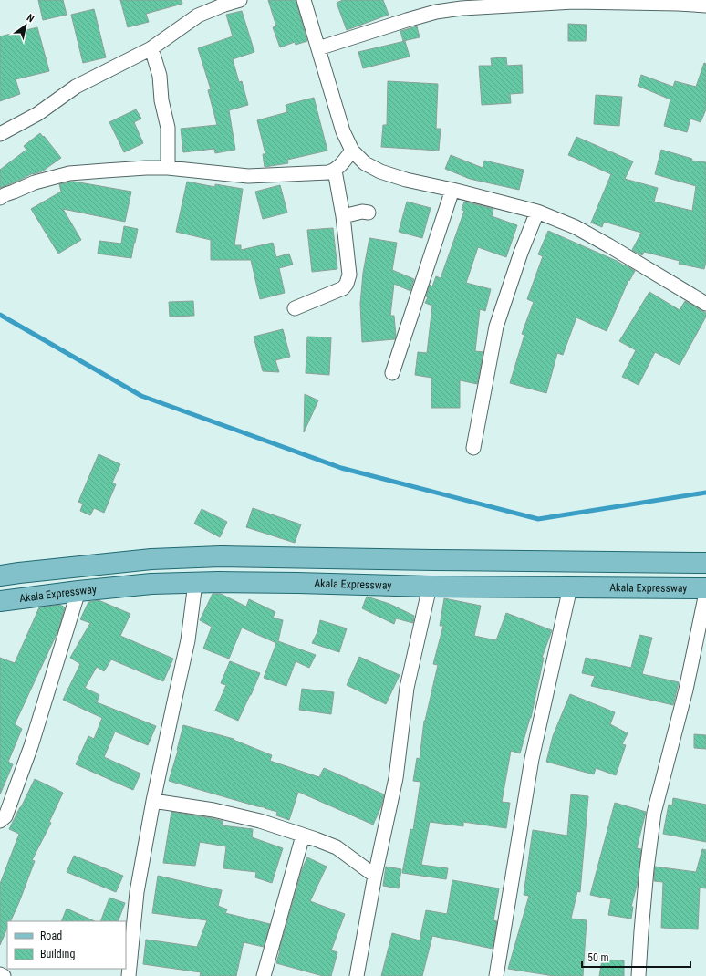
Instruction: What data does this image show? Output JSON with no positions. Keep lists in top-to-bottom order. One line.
{"streets":{"main road":["Akala Expressway"]},"legend":["Road","Building"],"scale_bar":"50 m","north":"top right"}
